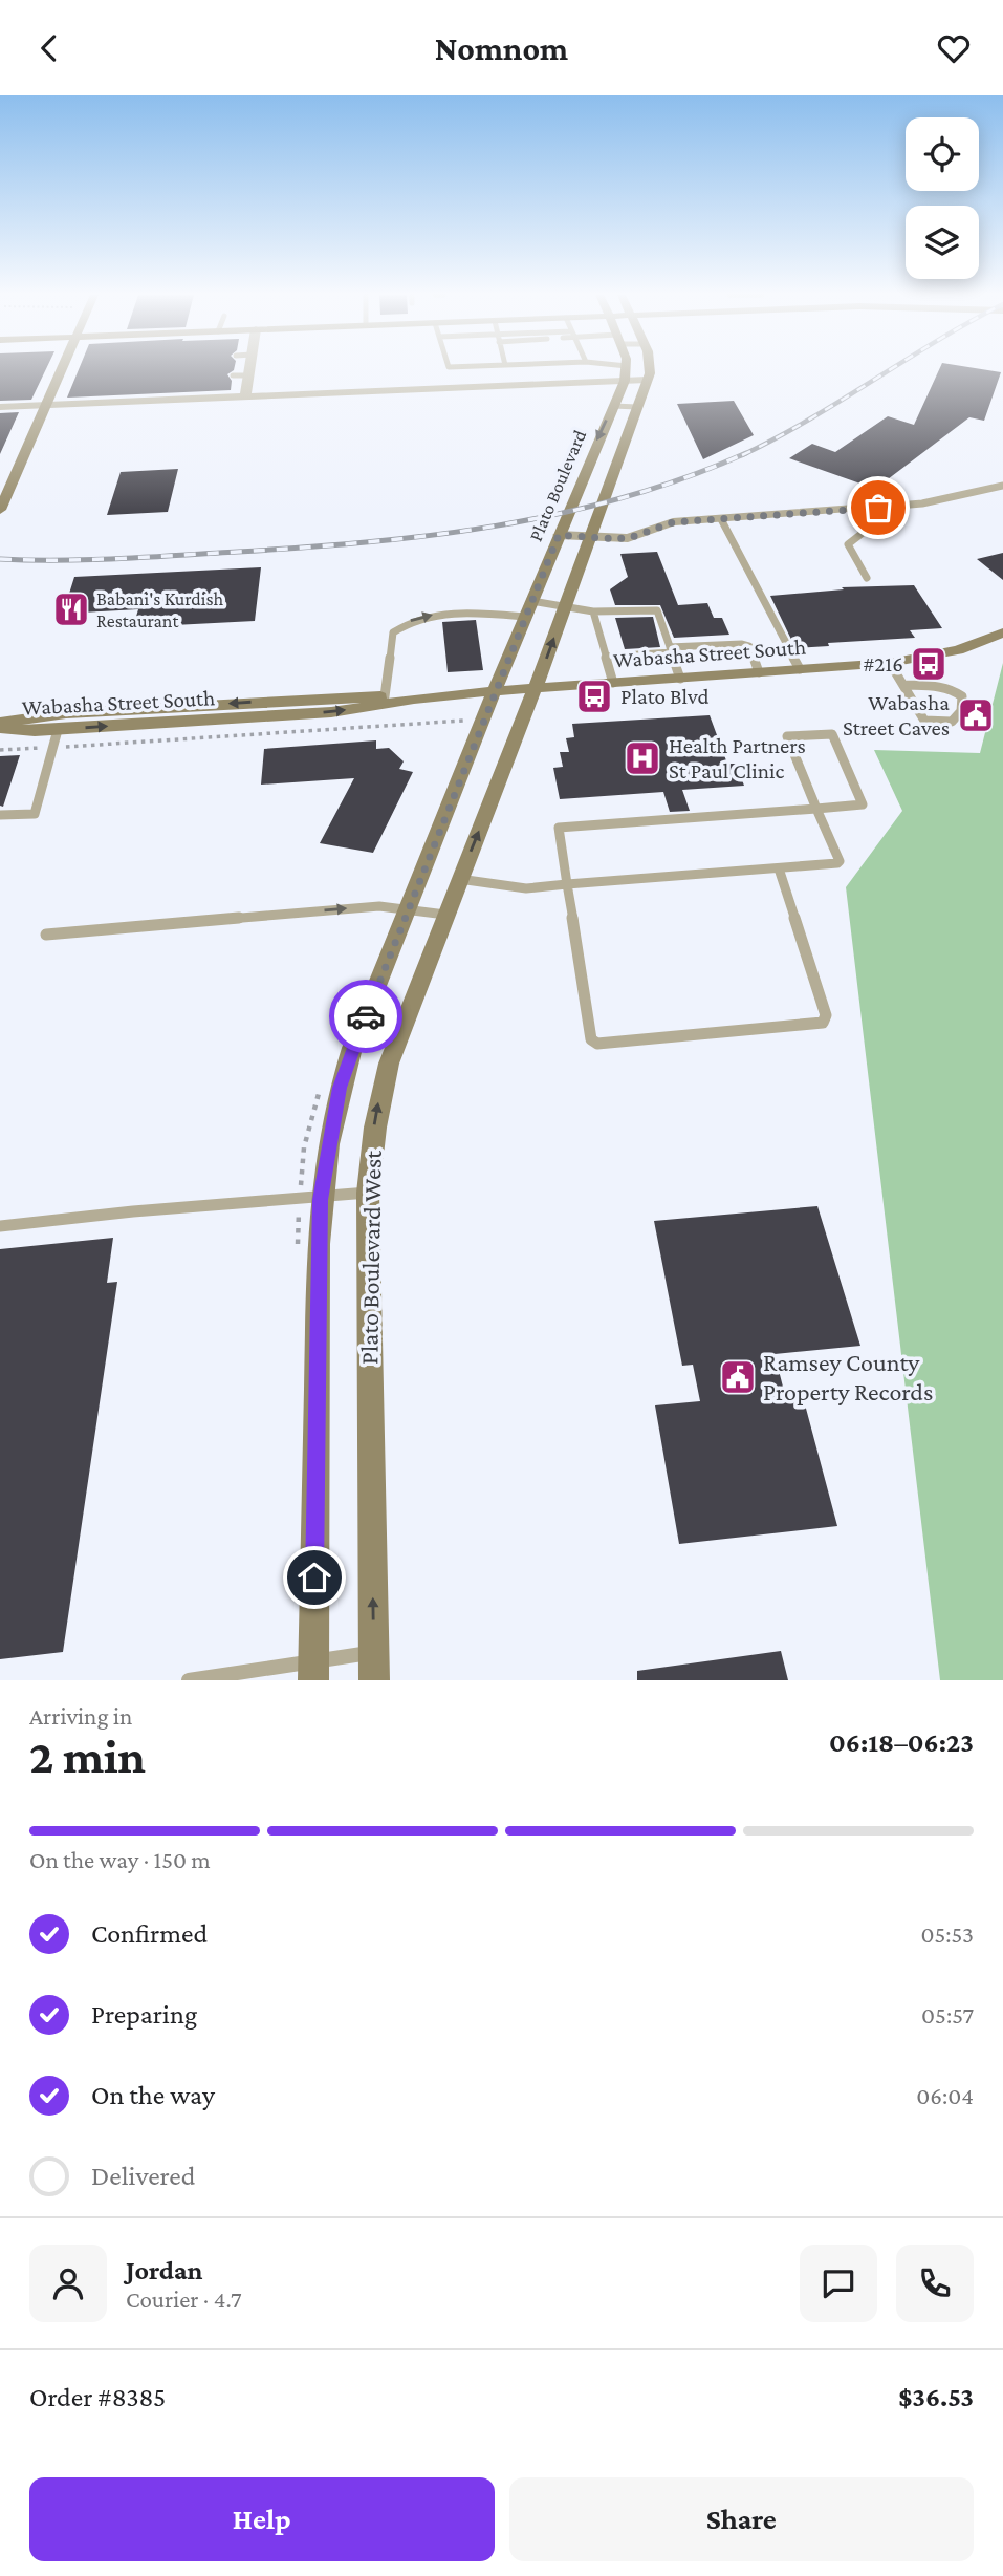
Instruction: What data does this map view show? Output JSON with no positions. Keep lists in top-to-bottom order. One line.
{"streets":{"main road":["Plato Boulevard","Wabasha Street South","Plato Boulevard West"]},"crossings":[["Plato Boulevard","Wabasha Street South"],["Plato Boulevard","Plato Boulevard West"],["Wabasha Street South","Plato Boulevard West"]],"places":{"restaurant":["Babani's Kurdish Restaurant"],"bus stop":["#216","Plato Blvd"],"public building":["Wabasha Street Caves","Ramsey County Property Records"],"hospital":["Health Partners St Paul Clinic"]},"page":{"header":"Nomnom","heading":["2 min","Arriving in","06:18–06:23"],"panel":["Jordan","Courier · 4.7","Order #8385","$36.53"],"bar":"On the way · 150 m","list":[["Confirmed","05:53"],["Preparing","05:57"],["On the way","06:04"],"Delivered"],"buttons":["Help","Share"]}}
